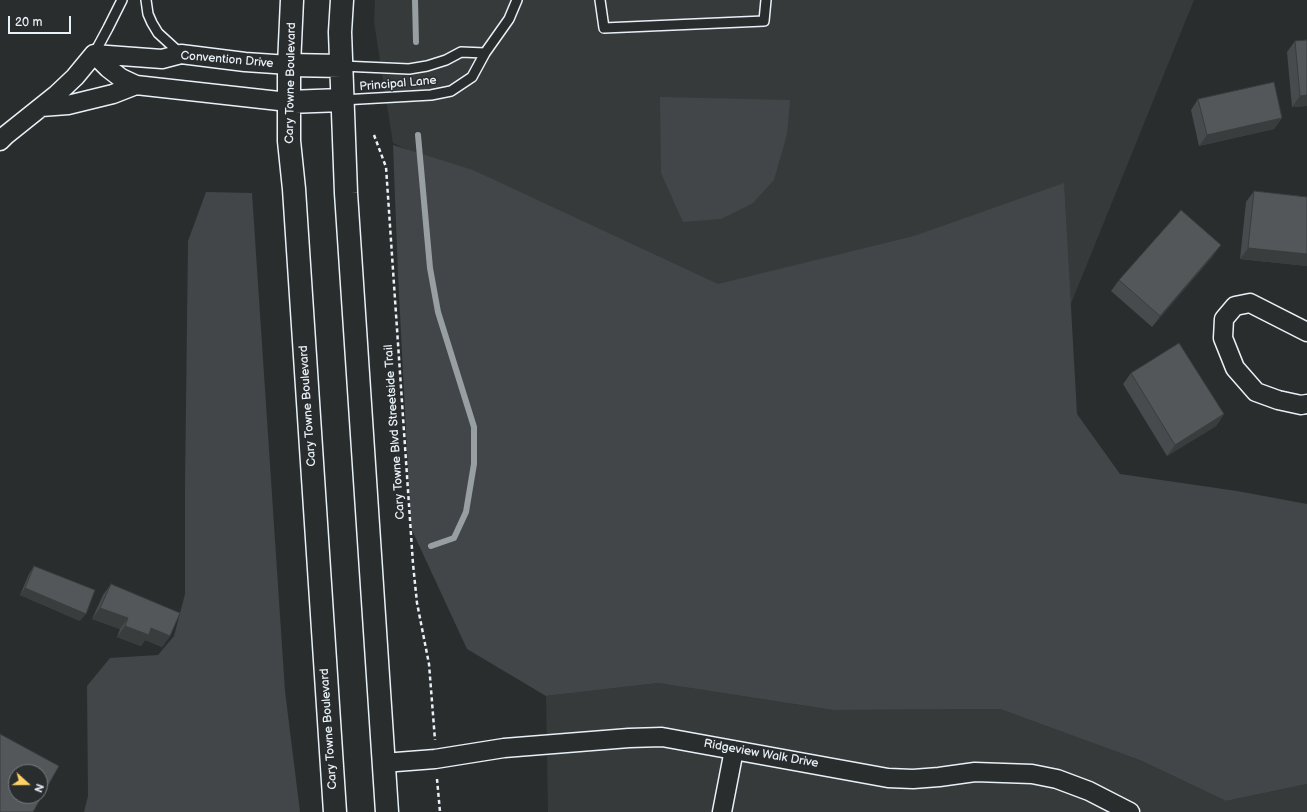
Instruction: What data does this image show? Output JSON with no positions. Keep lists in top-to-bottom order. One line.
{"streets":{"main road":["Cary Towne Boulevard"],"street":["Convention Drive","Ridgeview Walk Drive"],"lane":["Principal Lane"],"path":["Cary Towne Blvd Streetside Trail"]},"crossings":[["Convention Drive","Cary Towne Boulevard"]],"scale_bar":"20 m","north":"right"}
